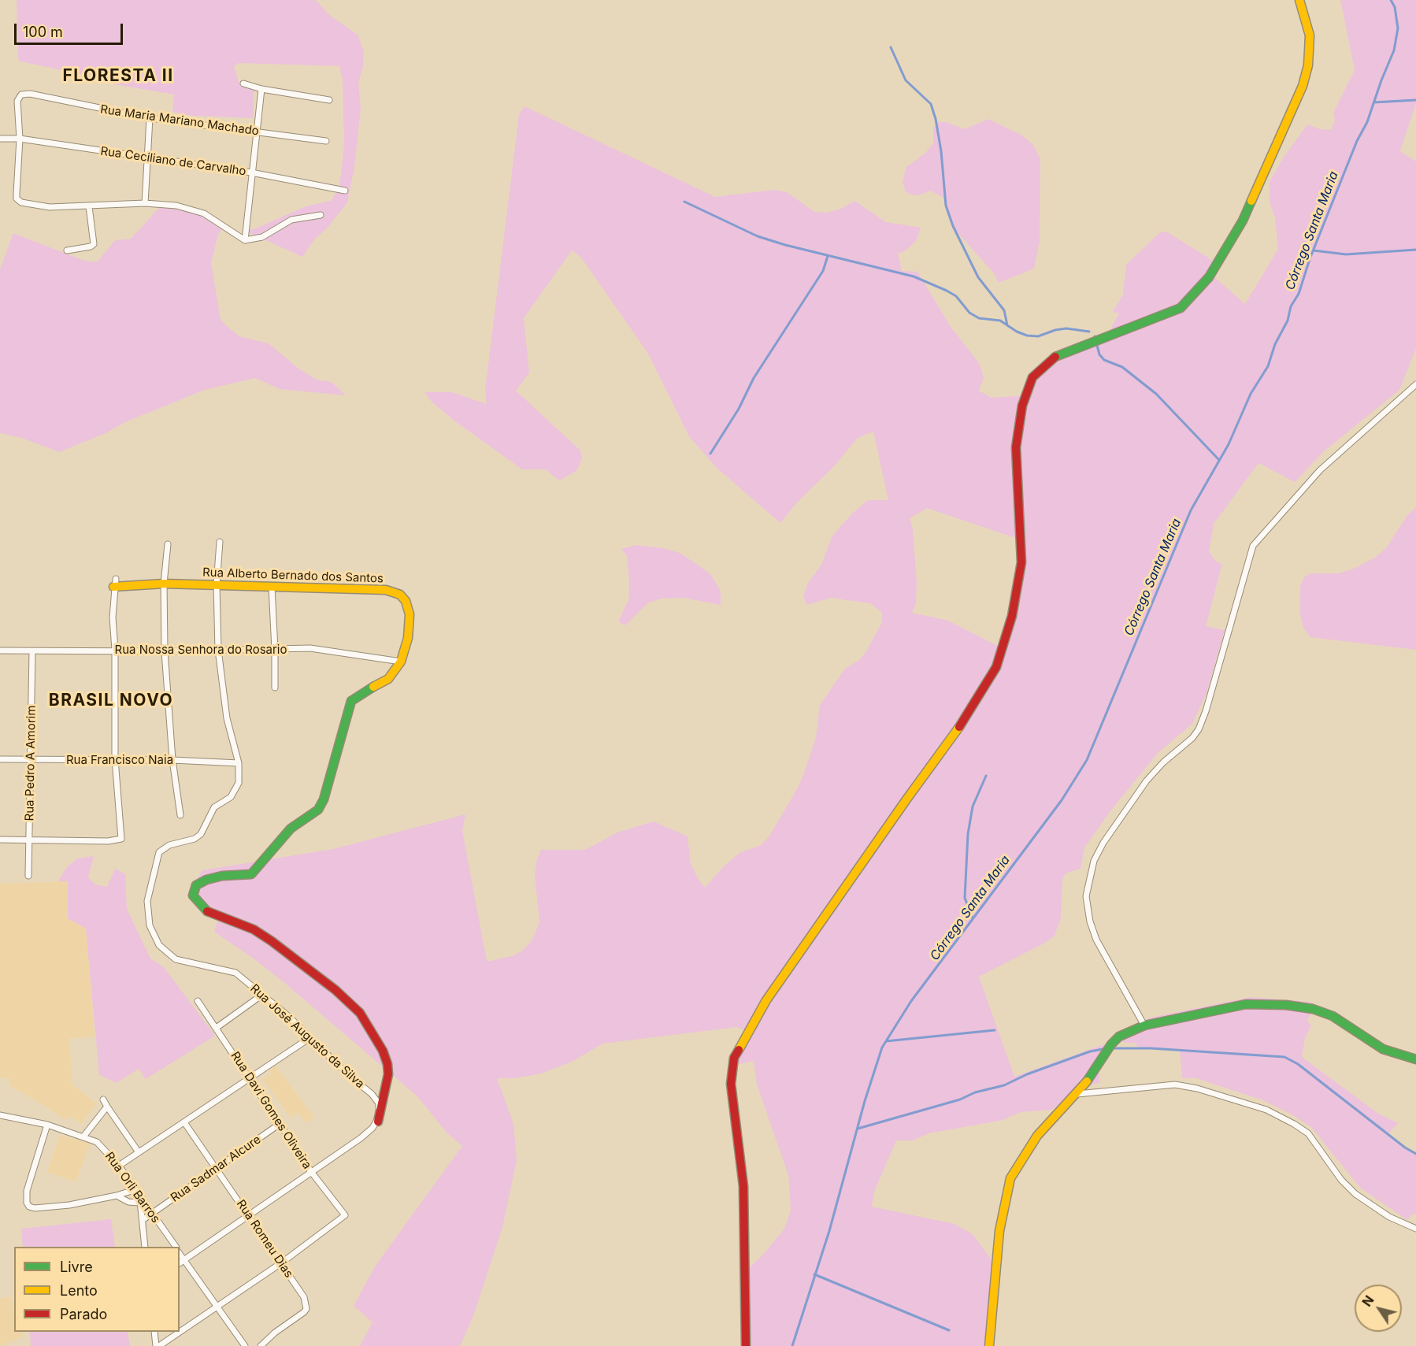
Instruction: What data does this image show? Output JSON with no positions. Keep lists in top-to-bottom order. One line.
{"streets":{"street":["Rua Maria Mariano Machado","Rua Ceciliano de Carvalho","Rua Alberto Bernado dos Santos","Rua Nossa Senhora do Rosario","Rua Francisco Naia","Rua Pedro A Amorim","Rua José Augusto da Silva","Rua Davi Gomes Oliveira","Rua Sadmar Alcure","Rua Orli Barros","Rua Romeu Dias"]},"crossings":[["Rua Maria Mariano Machado","Rua Ceciliano de Carvalho"],["Rua Alberto Bernado dos Santos","Rua Nossa Senhora do Rosario"],["Rua Nossa Senhora do Rosario","Rua Pedro A Amorim"],["Rua Francisco Naia","Rua Pedro A Amorim"],["Rua Francisco Naia","Rua José Augusto da Silva"],["Rua Davi Gomes Oliveira","Rua Sadmar Alcure"],["Rua Davi Gomes Oliveira","Rua Romeu Dias"],["Rua Sadmar Alcure","Rua Orli Barros"],["Rua Sadmar Alcure","Rua Romeu Dias"]],"districts":["FLORESTA II","BRASIL NOVO"],"water":["Córrego Santa Maria"],"legend":["Livre","Lento","Parado"],"scale_bar":"100 m","north":"top left"}
